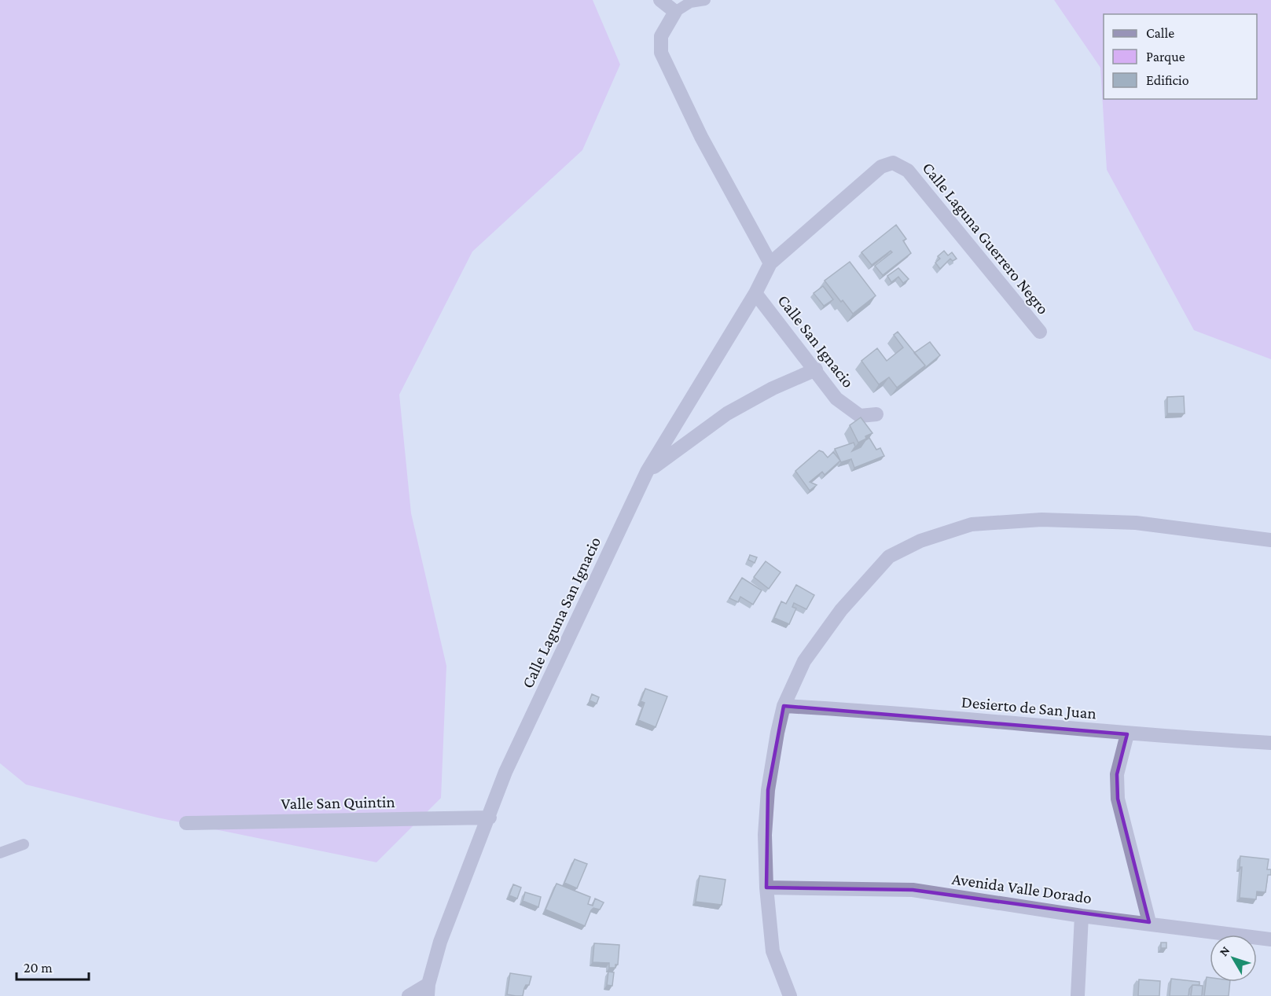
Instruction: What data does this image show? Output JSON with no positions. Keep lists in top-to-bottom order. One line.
{"streets":{"street":["Calle Laguna Guerrero Negro","Calle San Ignacio","Calle Laguna San Ignacio","Desierto de San Juan","Valle San Quintin","Avenida Valle Dorado"]},"crossings":[["Calle Laguna Guerrero Negro","Calle Laguna San Ignacio"],["Calle San Ignacio","Calle Laguna San Ignacio"],["Calle Laguna San Ignacio","Valle San Quintin"]],"legend":["Calle","Parque","Edificio"],"scale_bar":"20 m","north":"top left"}
